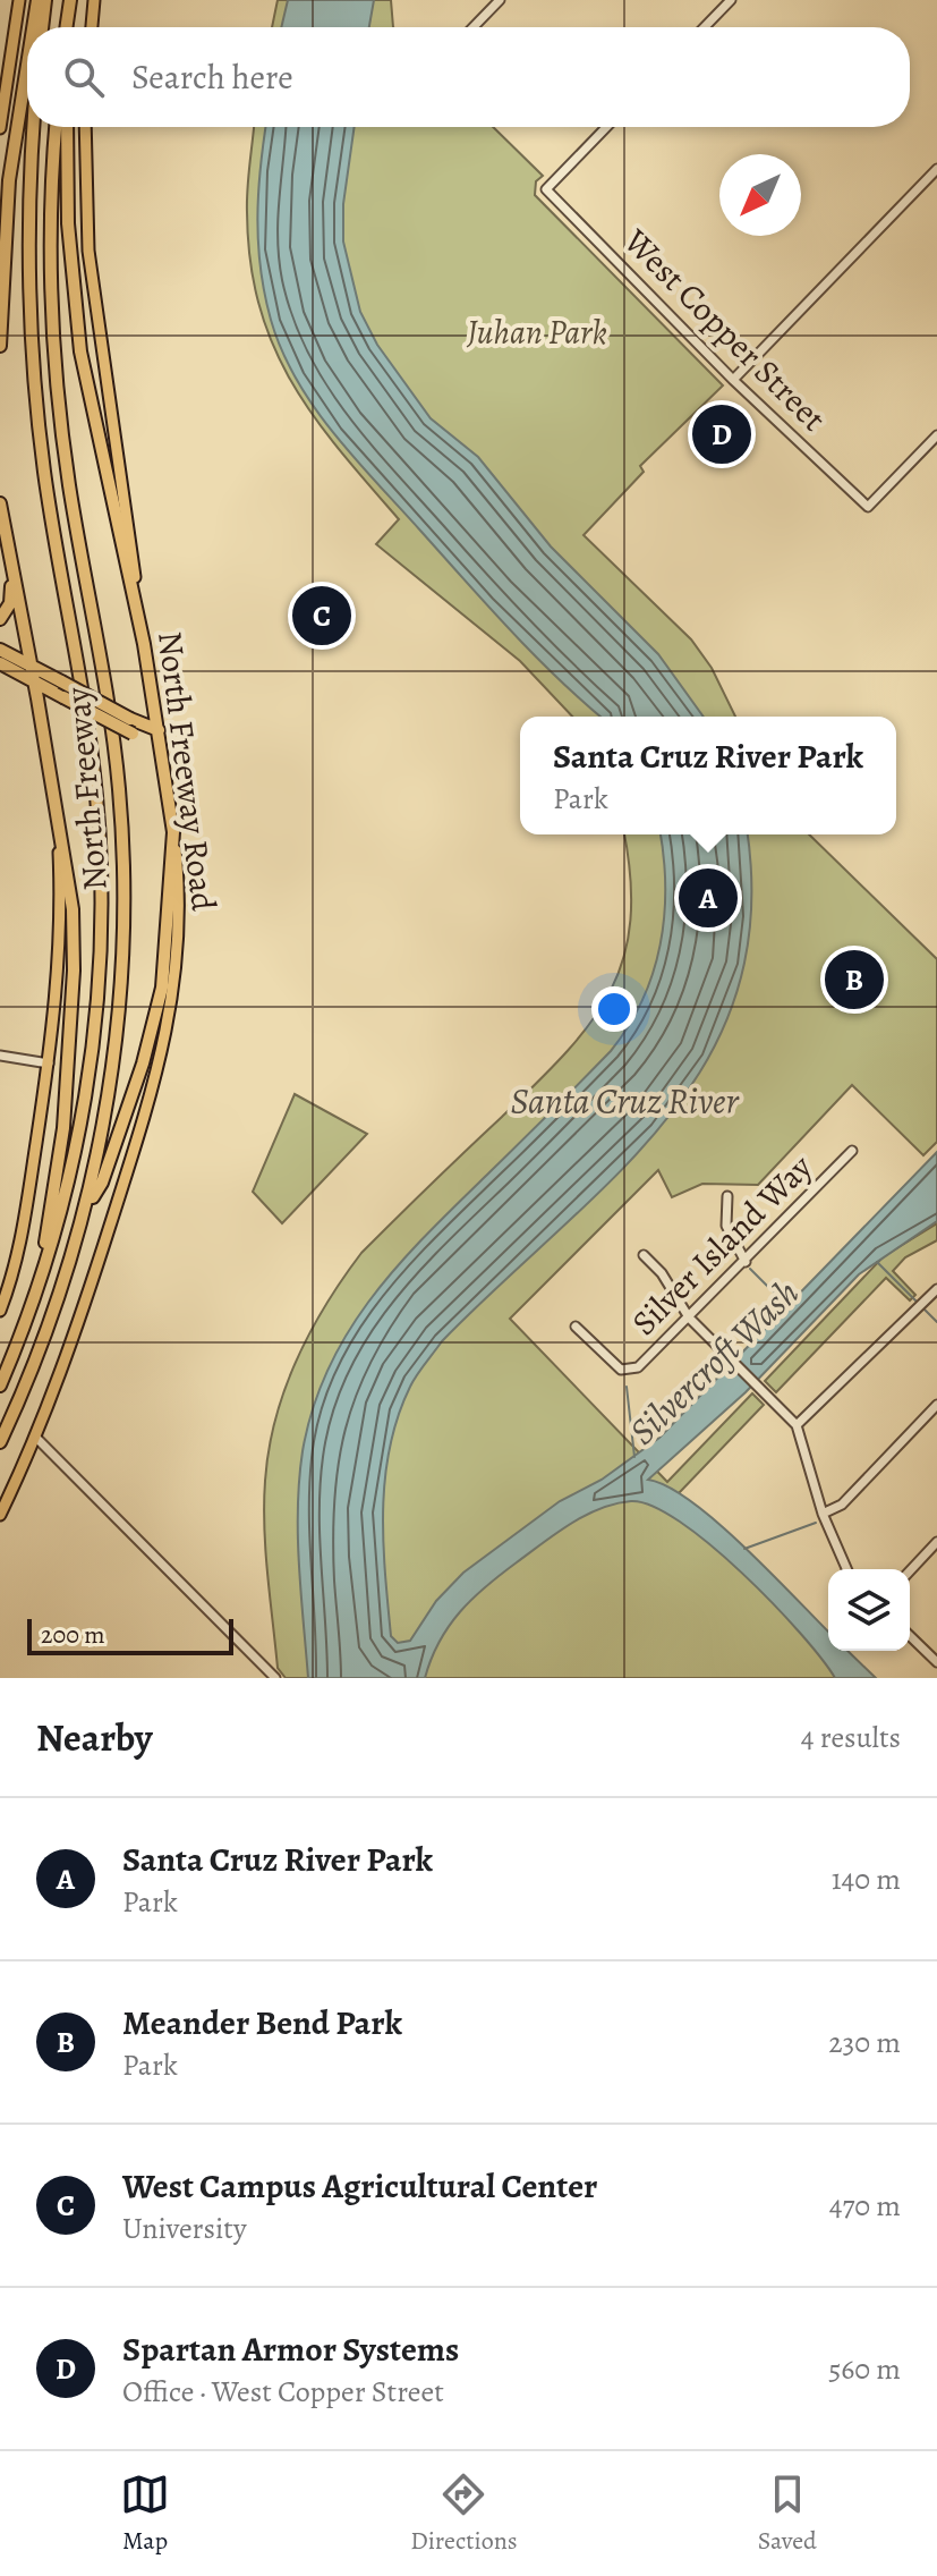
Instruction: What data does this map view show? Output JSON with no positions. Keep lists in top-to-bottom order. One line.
{"streets":{"highway":["North Freeway Road","North Freeway"],"street":["West Copper Street","Silver Island Way"]},"water":["Santa Cruz River","Silvercroft Wash"],"parks":["Juhan Park"],"scale_bar":"200 m","north":"bottom left","page":{"search":"Search here","pins":["D","C","A","B"],"popup":["Santa Cruz River Park","Park"],"scale":"200 m","heading":["Nearby","4 results"],"list":[{"mark":"A","name":"Santa Cruz River Park","note":"Park","value":"140 m"},{"mark":"B","name":"Meander Bend Park","note":"Park","value":"230 m"},{"mark":"C","name":"West Campus Agricultural Center","note":"University","value":"470 m"},{"mark":"D","name":"Spartan Armor Systems","note":"Office · West Copper Street","value":"560 m"}],"nav":["Map","Directions","Saved"]}}
